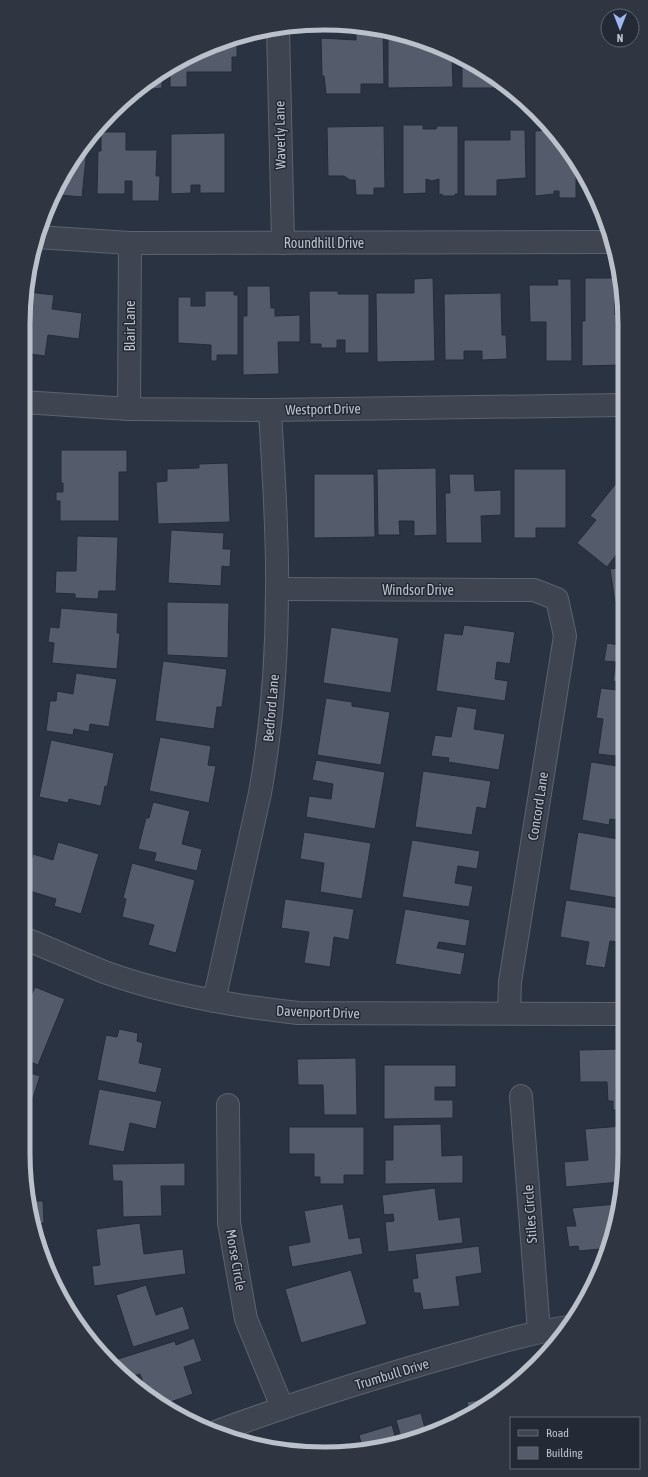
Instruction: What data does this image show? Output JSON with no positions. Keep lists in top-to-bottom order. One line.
{"streets":{"street":["Waverly Lane","Roundhill Drive","Blair Lane","Westport Drive","Windsor Drive","Bedford Lane","Concord Lane","Davenport Drive","Stiles Circle","Morse Circle","Trumbull Drive"]},"crossings":[["Waverly Lane","Roundhill Drive"],["Roundhill Drive","Blair Lane"],["Blair Lane","Westport Drive"],["Westport Drive","Bedford Lane"],["Windsor Drive","Bedford Lane"],["Windsor Drive","Concord Lane"],["Bedford Lane","Davenport Drive"],["Concord Lane","Davenport Drive"],["Stiles Circle","Trumbull Drive"],["Morse Circle","Trumbull Drive"]],"legend":["Road","Building"],"north":"bottom"}
